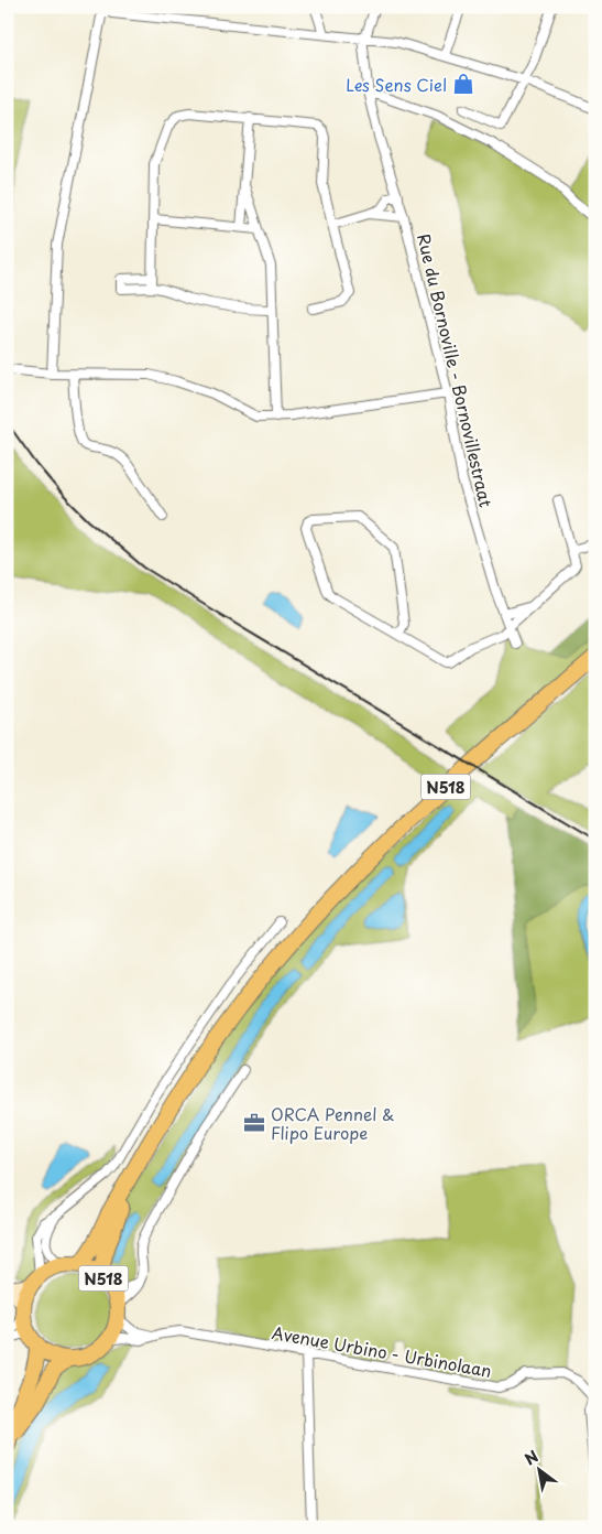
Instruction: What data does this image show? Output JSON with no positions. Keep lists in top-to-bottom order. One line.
{"streets":{"highway":["N518"],"street":["Rue du Bornoville - Bornovillestraat","Avenue Urbino - Urbinolaan"]},"crossings":[["N518","Avenue Urbino - Urbinolaan"]],"places":{"shop":["Les Sens Ciel"],"office":["ORCA Pennel & Flipo Europe"]},"north":"top left"}
